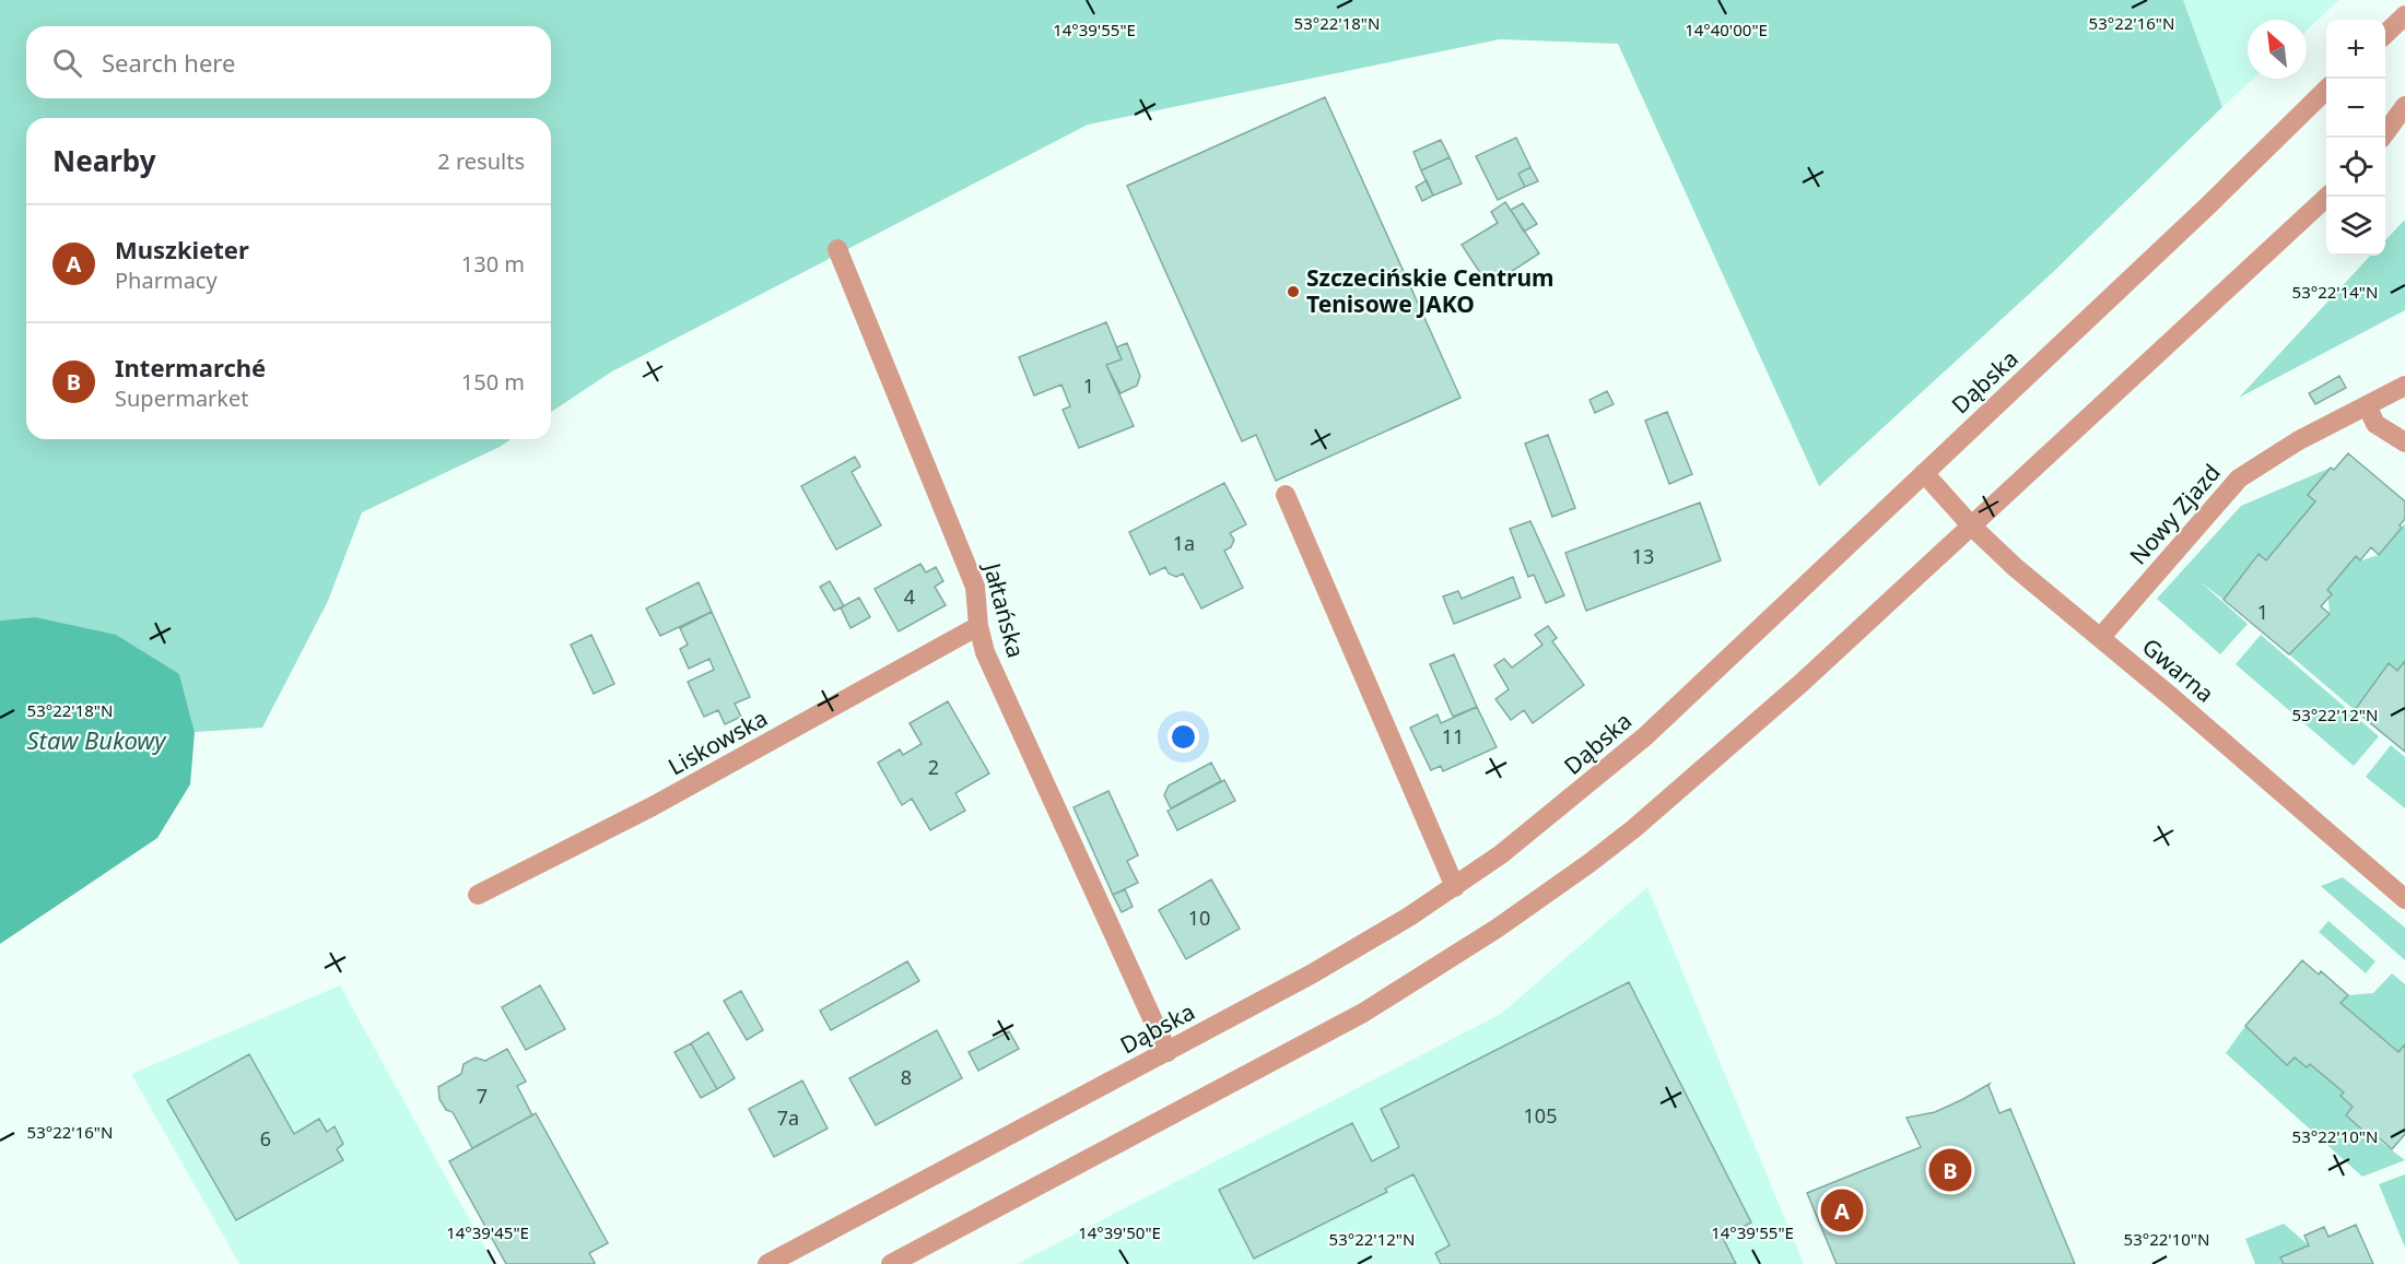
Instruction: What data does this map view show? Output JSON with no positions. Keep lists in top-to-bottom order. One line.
{"streets":{"street":["Dąbska","Nowy Zjazd","Jałtańska","Gwarna","Liskowska"]},"crossings":[["Dąbska","Jałtańska"],["Dąbska","Gwarna"],["Nowy Zjazd","Gwarna"],["Jałtańska","Liskowska"]],"water":["Staw Bukowy"],"places":["Szczecińskie Centrum Tenisowe JAKO"],"house_numbers":["1","1a","13","4","1","11","2","10","8","7","105","7a","6"],"north":"top left","page":{"map_buttons":["+","−"],"search":"Search here","heading":["Nearby","2 results"],"list":[{"mark":"A","name":"Muszkieter","note":"Pharmacy","value":"130 m"},{"mark":"B","name":"Intermarché","note":"Supermarket","value":"150 m"}],"pins":["B","A"]},"coordinates":["53°22'18\"N","53°22'16\"N","14°39'55\"E","14°40'00\"E","53°22'14\"N","53°22'12\"N","53°22'10\"N","14°39'45\"E","14°39'50\"E"]}
